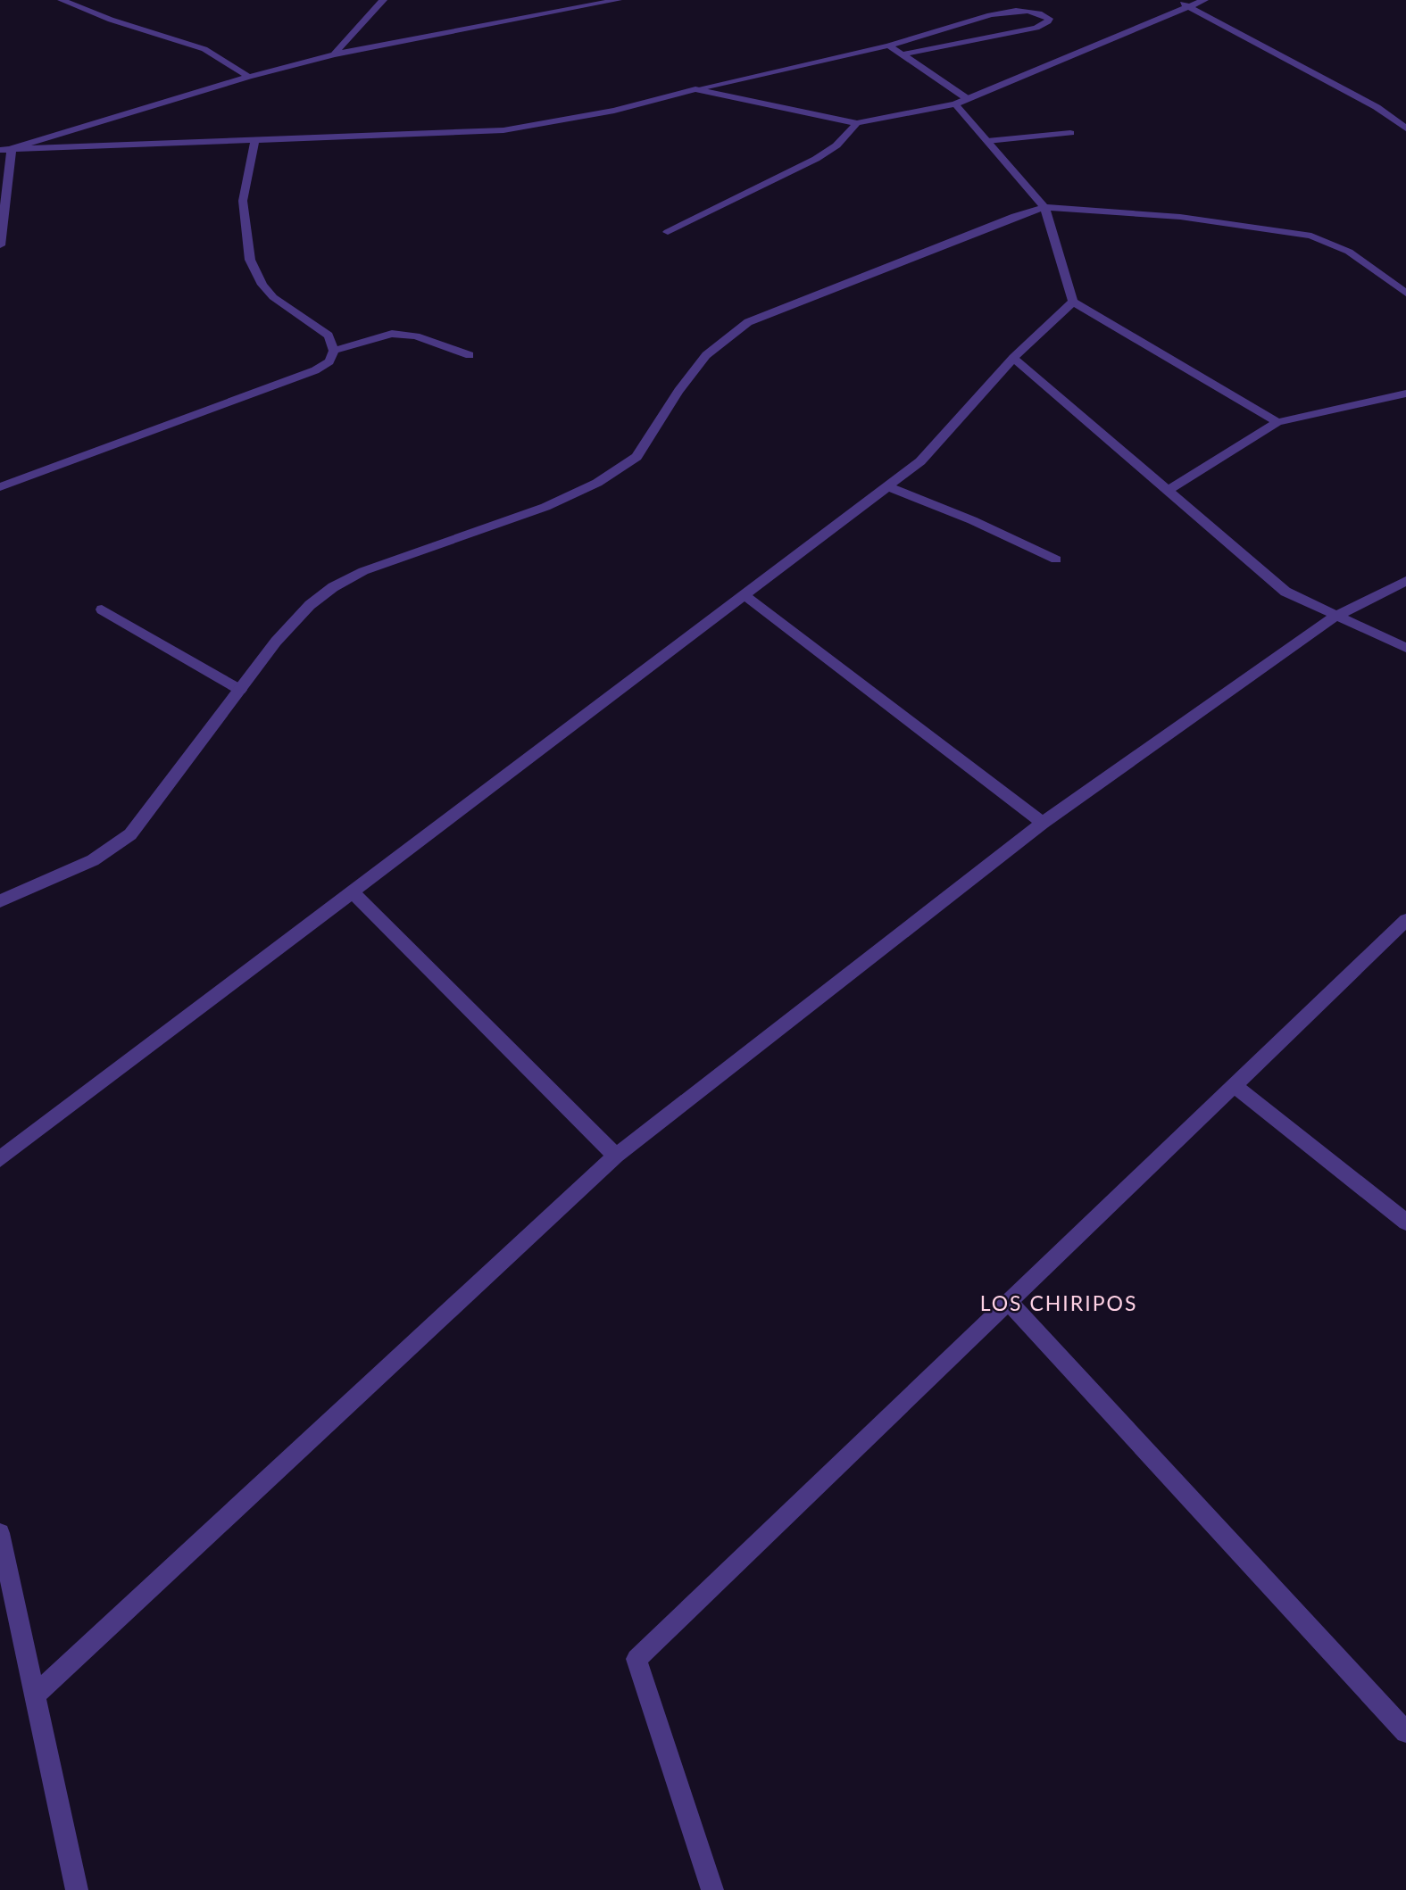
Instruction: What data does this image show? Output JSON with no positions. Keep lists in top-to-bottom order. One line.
{"districts":["LOS CHIRIPOS"]}
